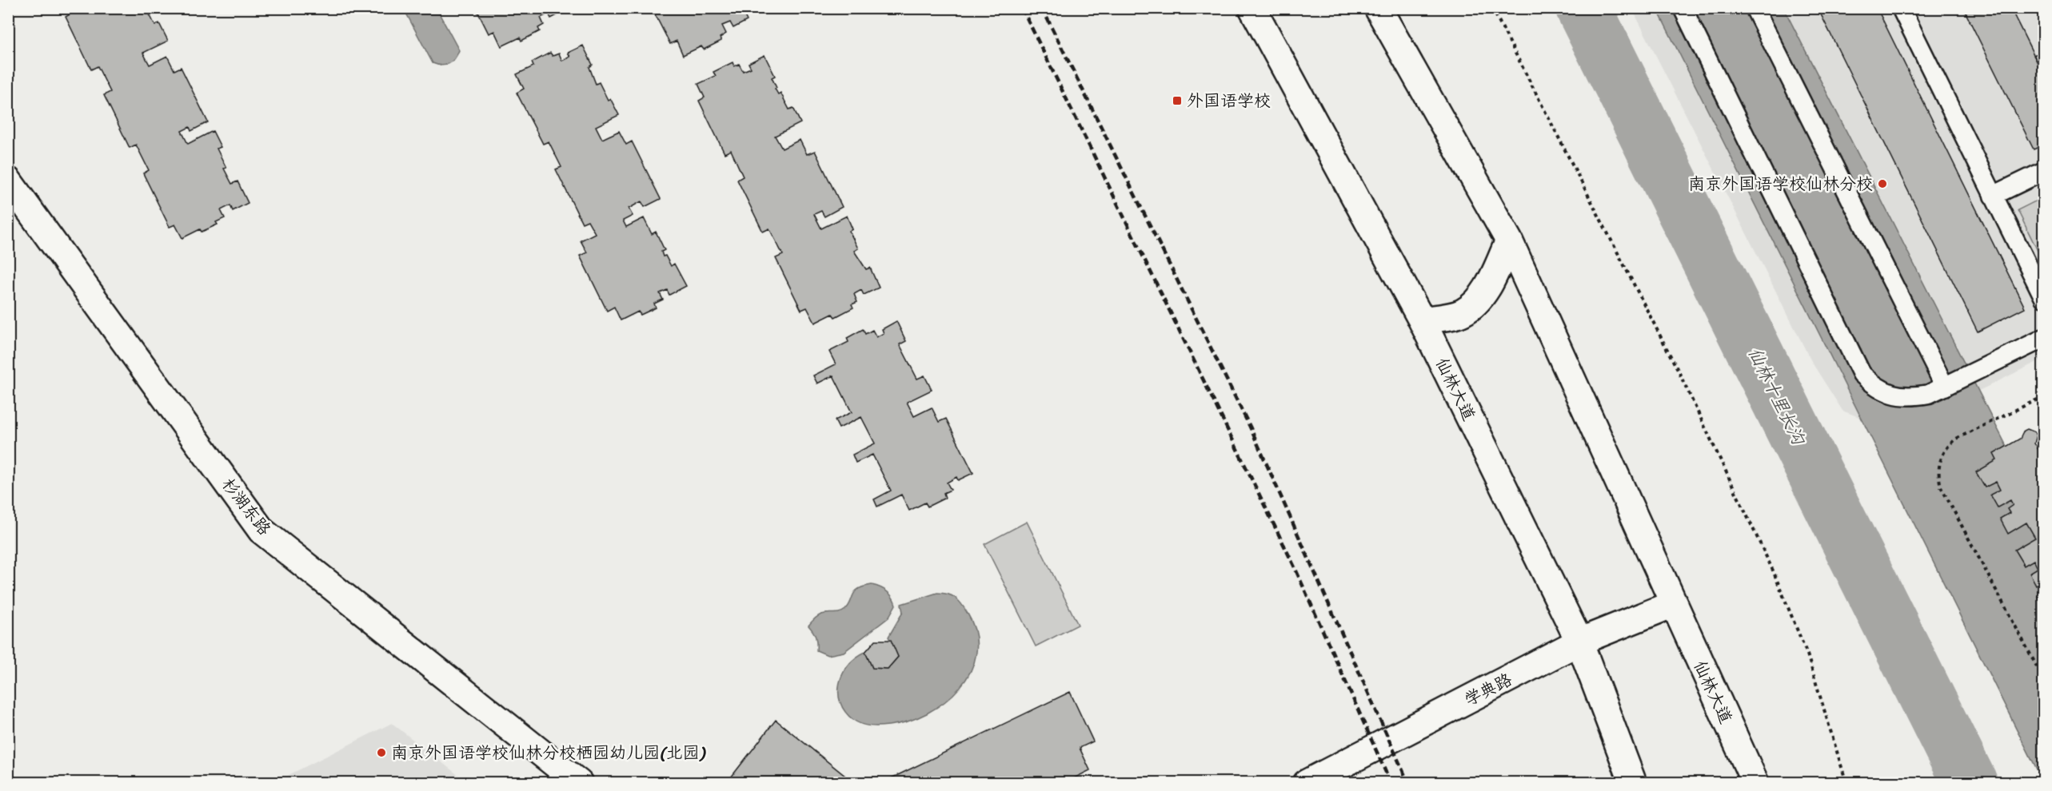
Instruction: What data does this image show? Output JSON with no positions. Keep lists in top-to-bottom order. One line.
{"streets":{"main road":["仙林大道","杉湖东路","学典路"]},"crossings":[["仙林大道","学典路"]],"water":["仙林十里长沟"],"places":{"transit":["外国语学校"],"other":["南京外国语学校仙林分校","南京外国语学校仙林分校栖园幼儿园(北园)"]}}
